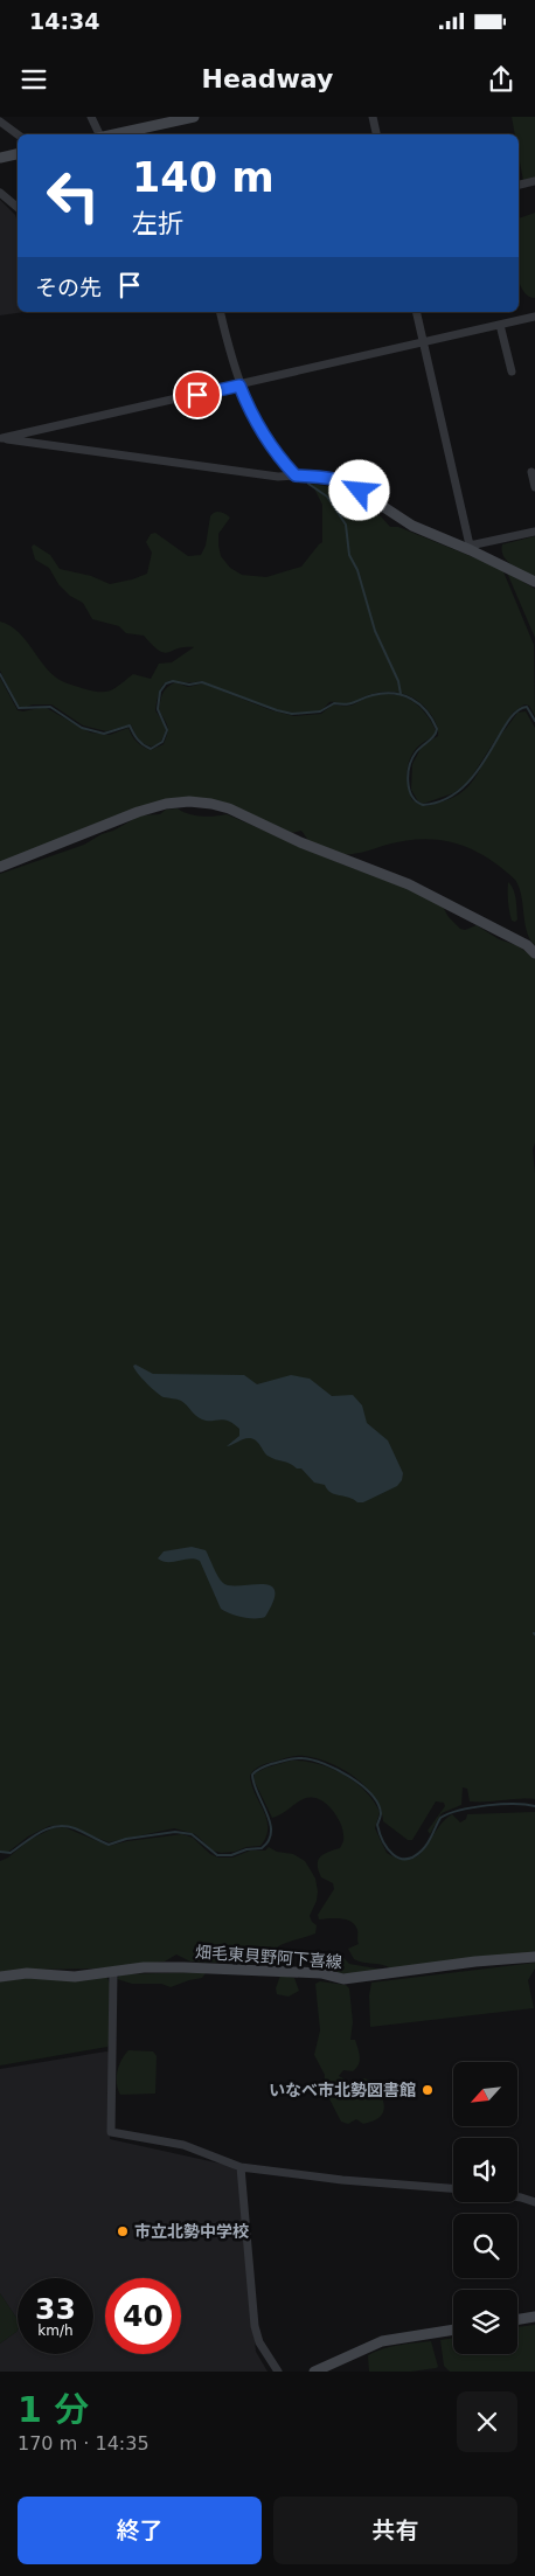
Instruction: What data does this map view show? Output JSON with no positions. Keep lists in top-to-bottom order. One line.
{"streets":{"street":["畑毛東貝野阿下喜線"]},"places":["いなべ市北勢図書館","市立北勢中学校"],"north":"bottom left","page":{"status":"14:34","header":"Headway","turn":["140 m","左折"],"then":"その先","speed":"33 km/h","limit":"40","heading":["1 分","170 m · 14:35"],"buttons":["終了","共有"]}}
